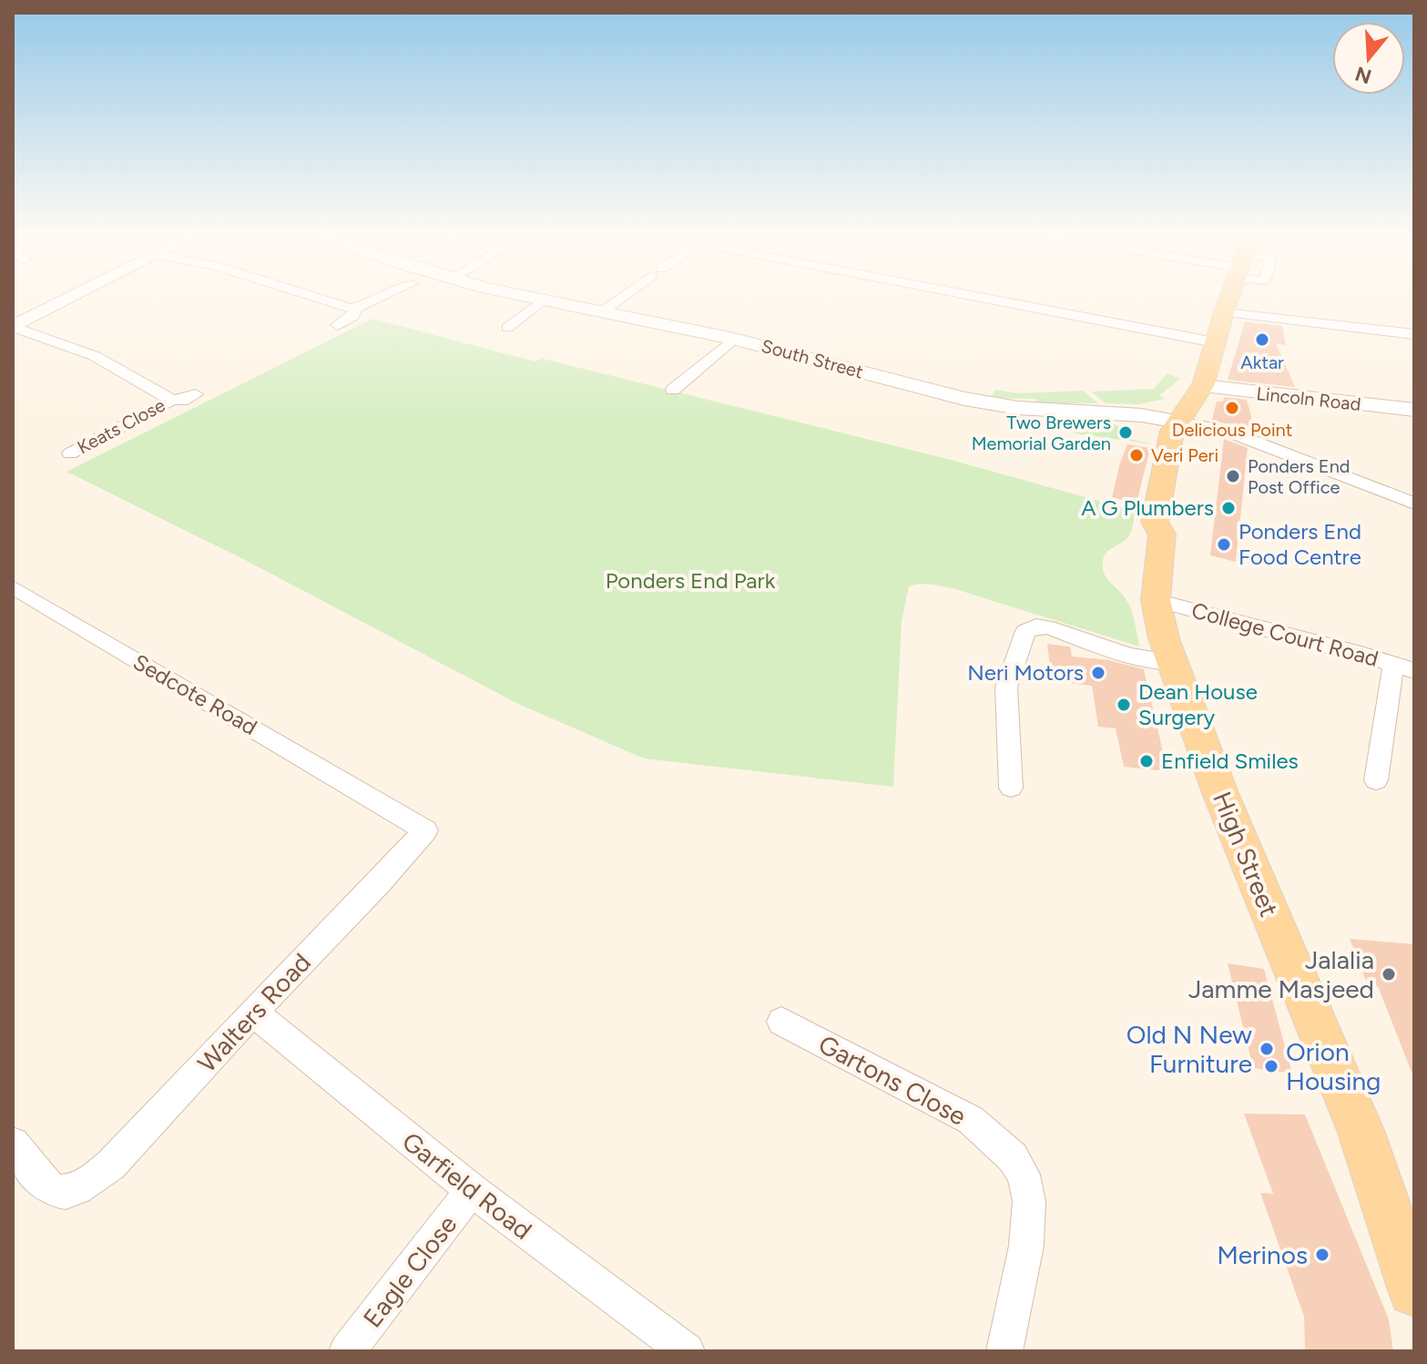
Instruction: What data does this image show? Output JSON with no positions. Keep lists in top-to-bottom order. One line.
{"streets":{"main road":["High Street"],"street":["South Street","Lincoln Road","Keats Close","College Court Road","Sedcote Road","Walters Road","Gartons Close","Garfield Road","Eagle Close"]},"crossings":[["South Street","High Street"],["Lincoln Road","High Street"],["College Court Road","High Street"],["Sedcote Road","Walters Road"],["Walters Road","Garfield Road"],["Garfield Road","Eagle Close"]],"parks":["Ponders End Park"],"places":["Aktar","Delicious Point","Two Brewers Memorial Garden","Veri Peri","Ponders End Post Office","A G Plumbers","Ponders End Food Centre","Neri Motors","Dean House Surgery","Enfield Smiles","Jalalia Jamme Masjeed","Old N New Furniture","Orion Housing","Merinos"],"north":"bottom"}
